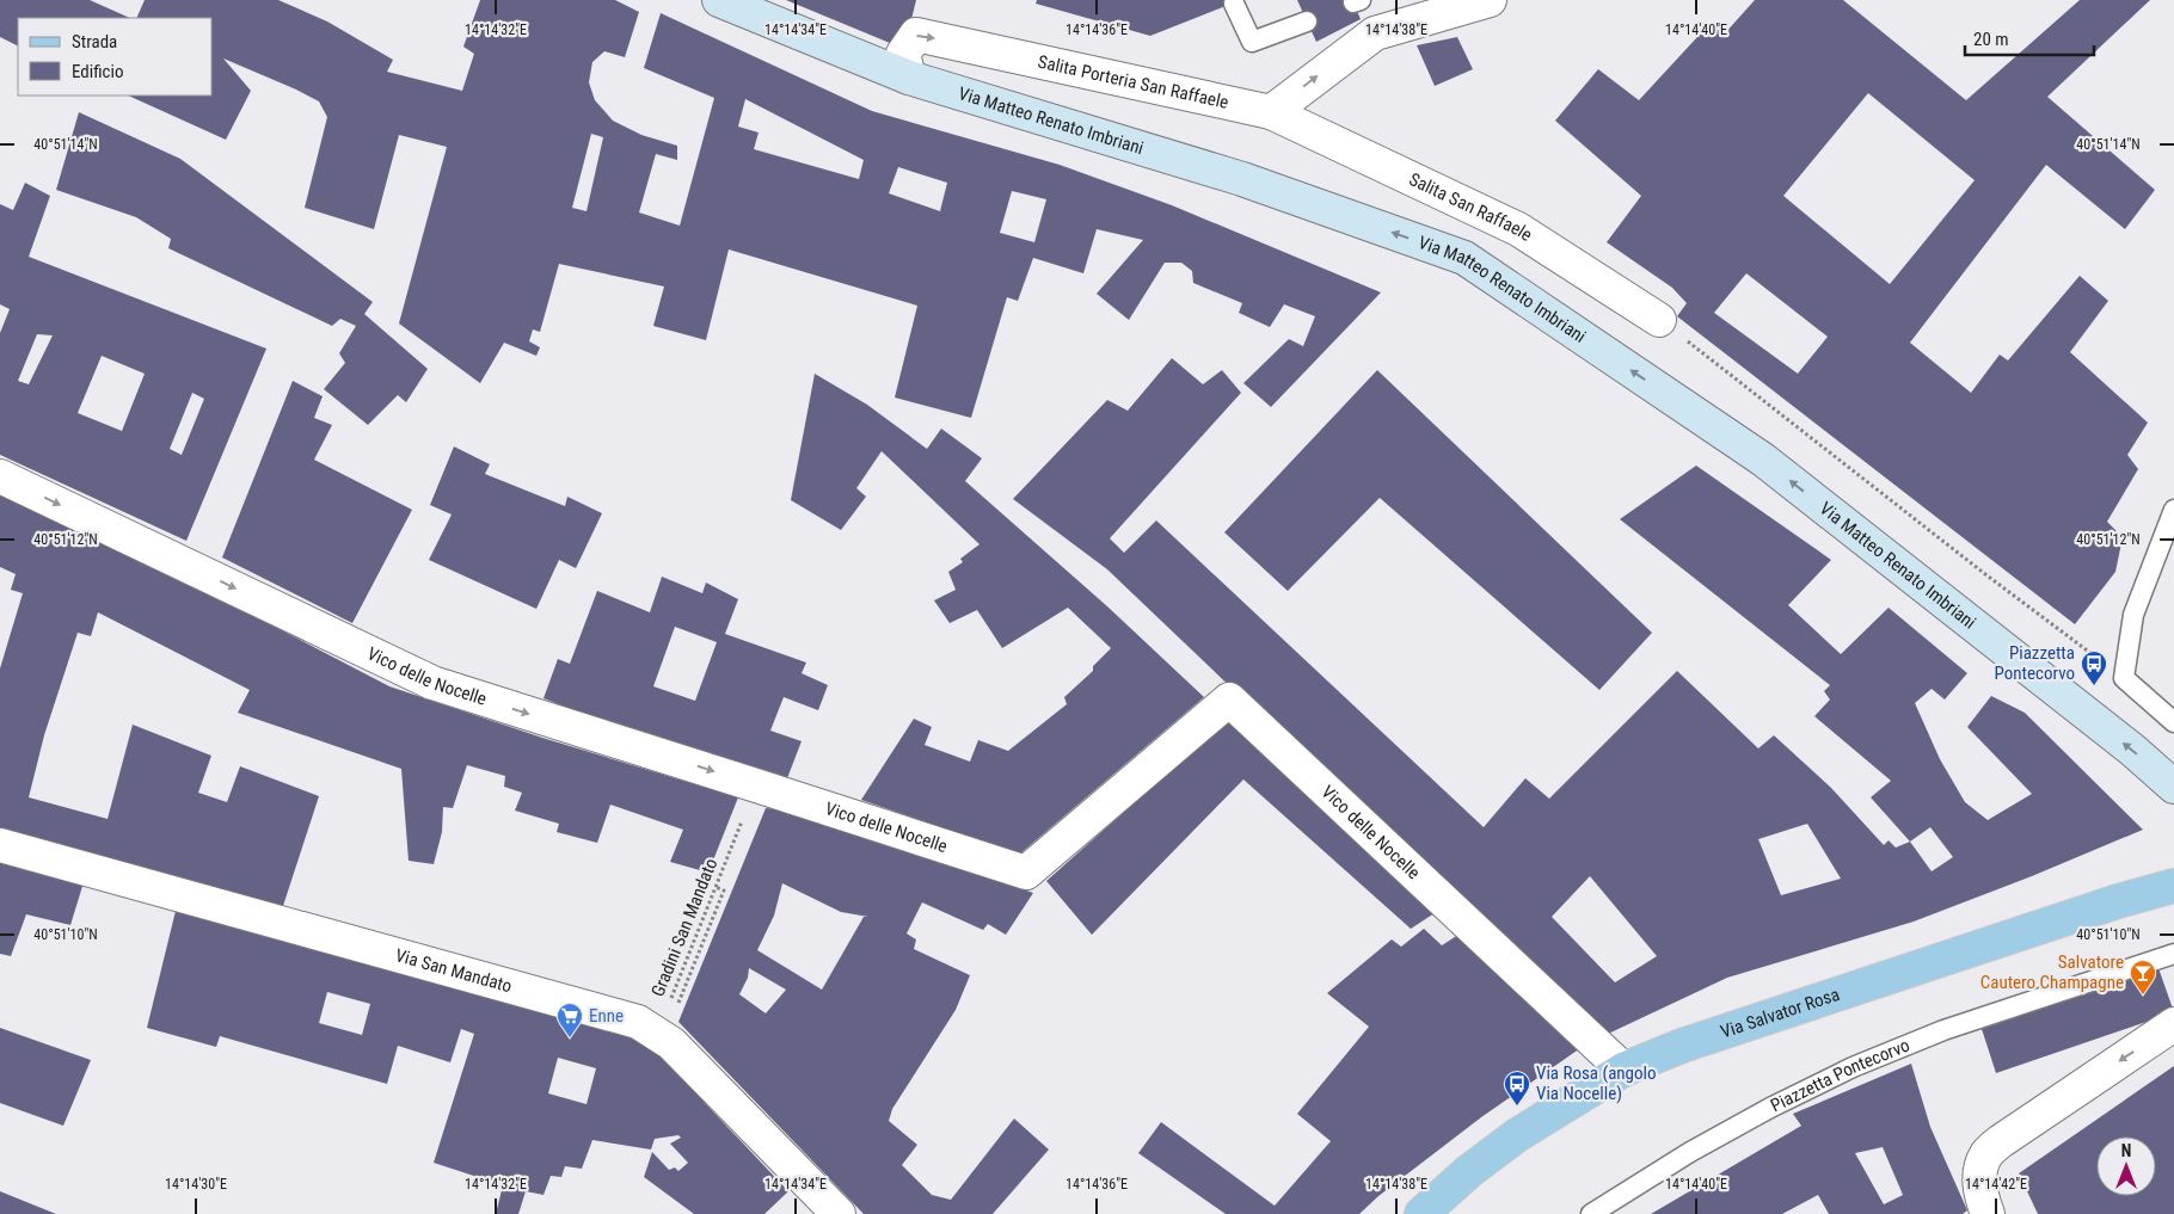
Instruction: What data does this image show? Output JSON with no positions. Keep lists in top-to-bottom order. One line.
{"streets":{"main road":["Via Matteo Renato Imbriani","Via Salvator Rosa"],"street":["Salita Porteria San Raffaele","Salita San Raffaele","Vico delle Nocelle","Via San Mandato"],"lane":["Piazzetta Pontecorvo"],"path":["Gradini San Mandato"]},"crossings":[["Salita Porteria San Raffaele","Via Matteo Renato Imbriani"],["Salita Porteria San Raffaele","Salita San Raffaele"],["Vico delle Nocelle","Via Salvator Rosa"],["Gradini San Mandato","Via San Mandato"]],"one_way":["Salita Porteria San Raffaele","Via Matteo Renato Imbriani","Vico delle Nocelle"],"places":{"bus stop":["Piazzetta Pontecorvo","Via Rosa (angolo Via Nocelle)"],"bar":["Salvatore Cautero Champagne"],"supermarket":["Enne"]},"legend":["Strada","Edificio"],"scale_bar":"20 m","north":"top","coordinates":["14°14'32\"E","14°14'34\"E","14°14'36\"E","14°14'38\"E","14°14'40\"E","40°51'14\"N","40°51'12\"N","40°51'10\"N","14°14'30\"E","14°14'42\"E"]}
